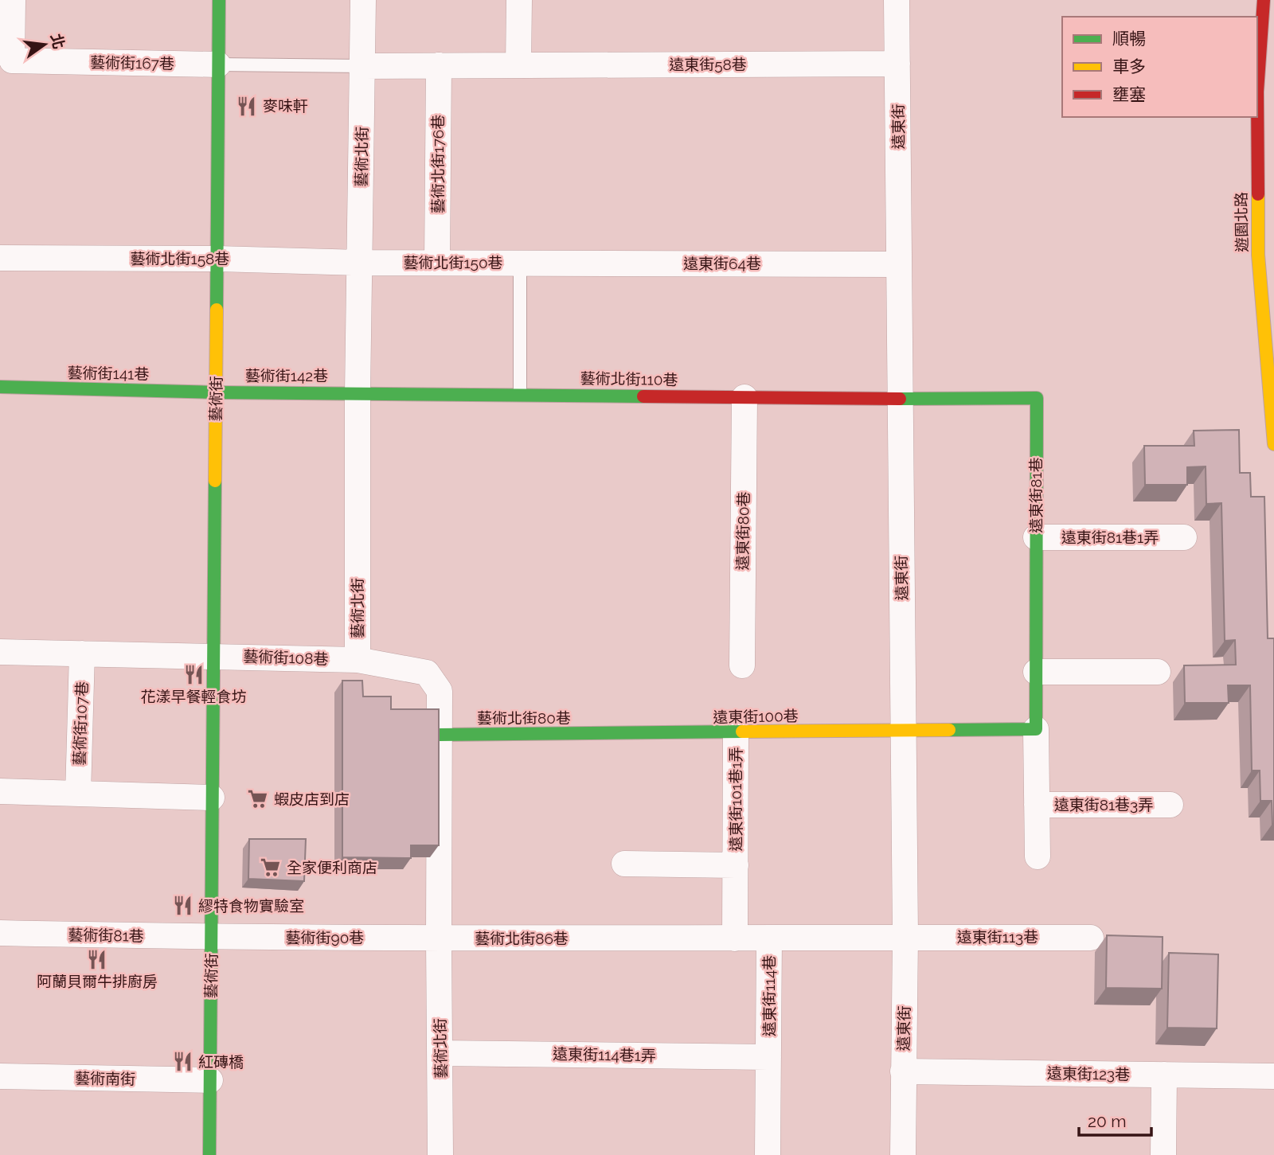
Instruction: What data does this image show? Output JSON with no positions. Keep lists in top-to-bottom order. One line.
{"streets":{"street":["藝術街167巷","遠東街58巷","遠東街","藝術北街","藝術北街176巷","遊園北路","藝術北街158巷","藝術北街150巷","遠東街64巷","藝術街141巷","藝術街142巷","藝術北街110巷","藝術街","遠東街81巷","遠東街80巷","遠東街81巷1弄","藝術街108巷","遠東街100巷","藝術北街80巷","藝術街107巷","遠東街101巷1弄","遠東街81巷3弄","藝術街81巷","遠東街113巷","藝術街90巷","藝術北街86巷","遠東街114巷","遠東街114巷1弄","遠東街123巷","藝術南街"]},"crossings":[["藝術街167巷","藝術街"],["遠東街58巷","遠東街"],["遠東街","遠東街64巷"],["遠東街","藝術北街110巷"],["遠東街","遠東街81巷"],["遠東街","遠東街100巷"],["遠東街","遠東街113巷"],["遠東街","遠東街114巷"],["遠東街","遠東街123巷"],["藝術北街","藝術北街158巷"],["藝術北街","藝術北街150巷"],["藝術北街","藝術街142巷"],["藝術北街","藝術北街110巷"],["藝術北街","藝術街108巷"],["藝術北街","藝術北街80巷"],["藝術北街","藝術街90巷"],["藝術北街","藝術北街86巷"],["藝術北街","遠東街114巷1弄"],["藝術北街176巷","藝術北街150巷"],["藝術北街158巷","藝術北街150巷"],["藝術北街158巷","藝術街"],["藝術北街150巷","遠東街64巷"],["藝術街141巷","藝術街142巷"],["藝術街141巷","藝術街"],["藝術街142巷","藝術北街110巷"],["藝術街142巷","藝術街"],["藝術北街110巷","遠東街81巷"],["藝術北街110巷","遠東街80巷"],["藝術街","藝術街108巷"],["藝術街","藝術街81巷"],["藝術街","藝術街90巷"],["藝術街","藝術南街"],["遠東街81巷","遠東街81巷1弄"],["遠東街81巷","遠東街81巷3弄"],["遠東街100巷","藝術北街80巷"],["遠東街100巷","遠東街101巷1弄"],["遠東街101巷1弄","藝術北街86巷"],["藝術街81巷","藝術街90巷"],["遠東街113巷","遠東街114巷"],["藝術街90巷","藝術北街86巷"],["遠東街114巷","遠東街114巷1弄"]],"places":{"restaurant":["麥味軒","花漾早餐輕食坊","繆特食物實驗室","阿蘭貝爾牛排廚房","紅磚橋"],"supermarket":["蝦皮店到店","全家便利商店"]},"legend":["順暢","車多","壅塞"],"scale_bar":"20 m","north":"right"}
